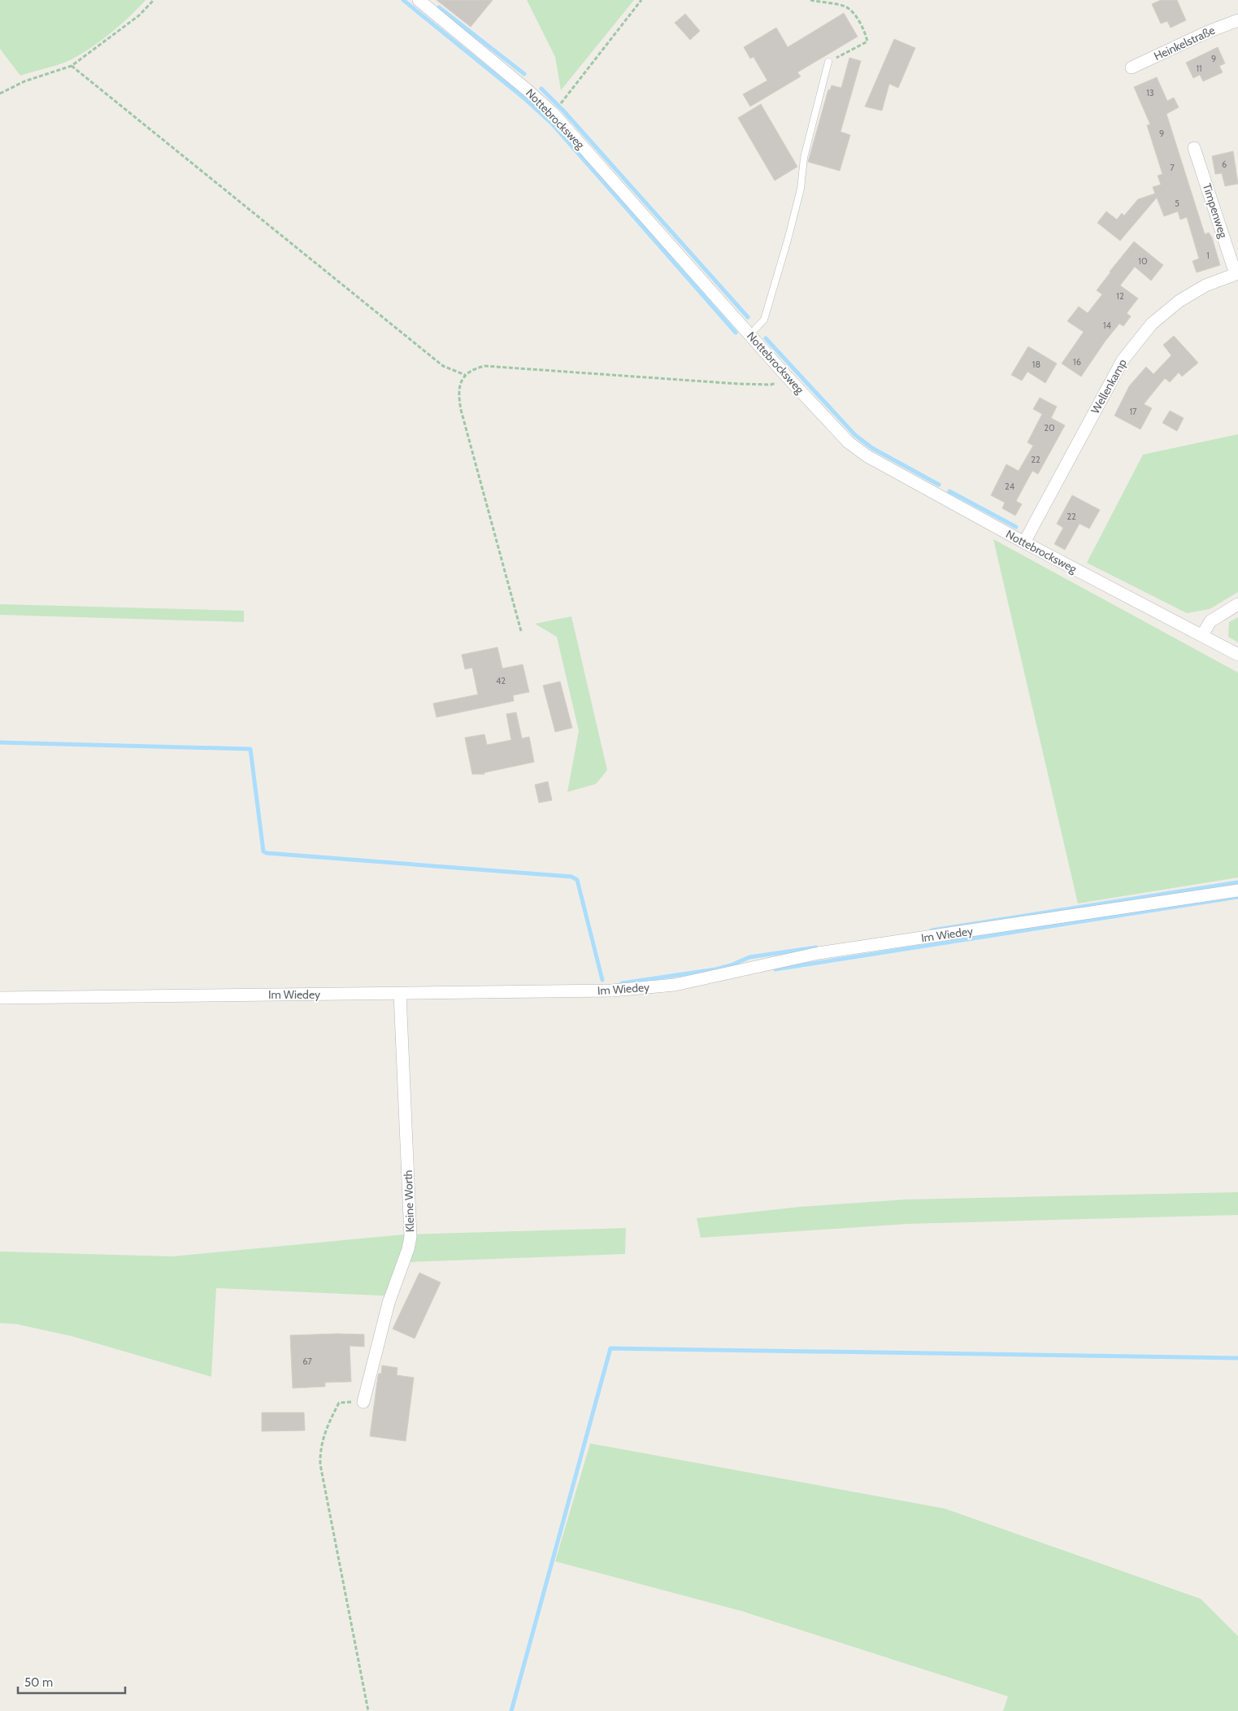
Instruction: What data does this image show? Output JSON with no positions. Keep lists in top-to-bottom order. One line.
{"streets":{"street":["Heinkelstraße","Nottebrocksweg","Timpenweg","Wellenkamp","Im Wiedey","Kleine Worth"]},"crossings":[["Nottebrocksweg","Wellenkamp"],["Timpenweg","Wellenkamp"],["Im Wiedey","Kleine Worth"]],"house_numbers":["9","11","13","9","6","7","5","1","10","12","14","16","18","17","20","22","24","22","42","67"],"scale_bar":"50 m"}
